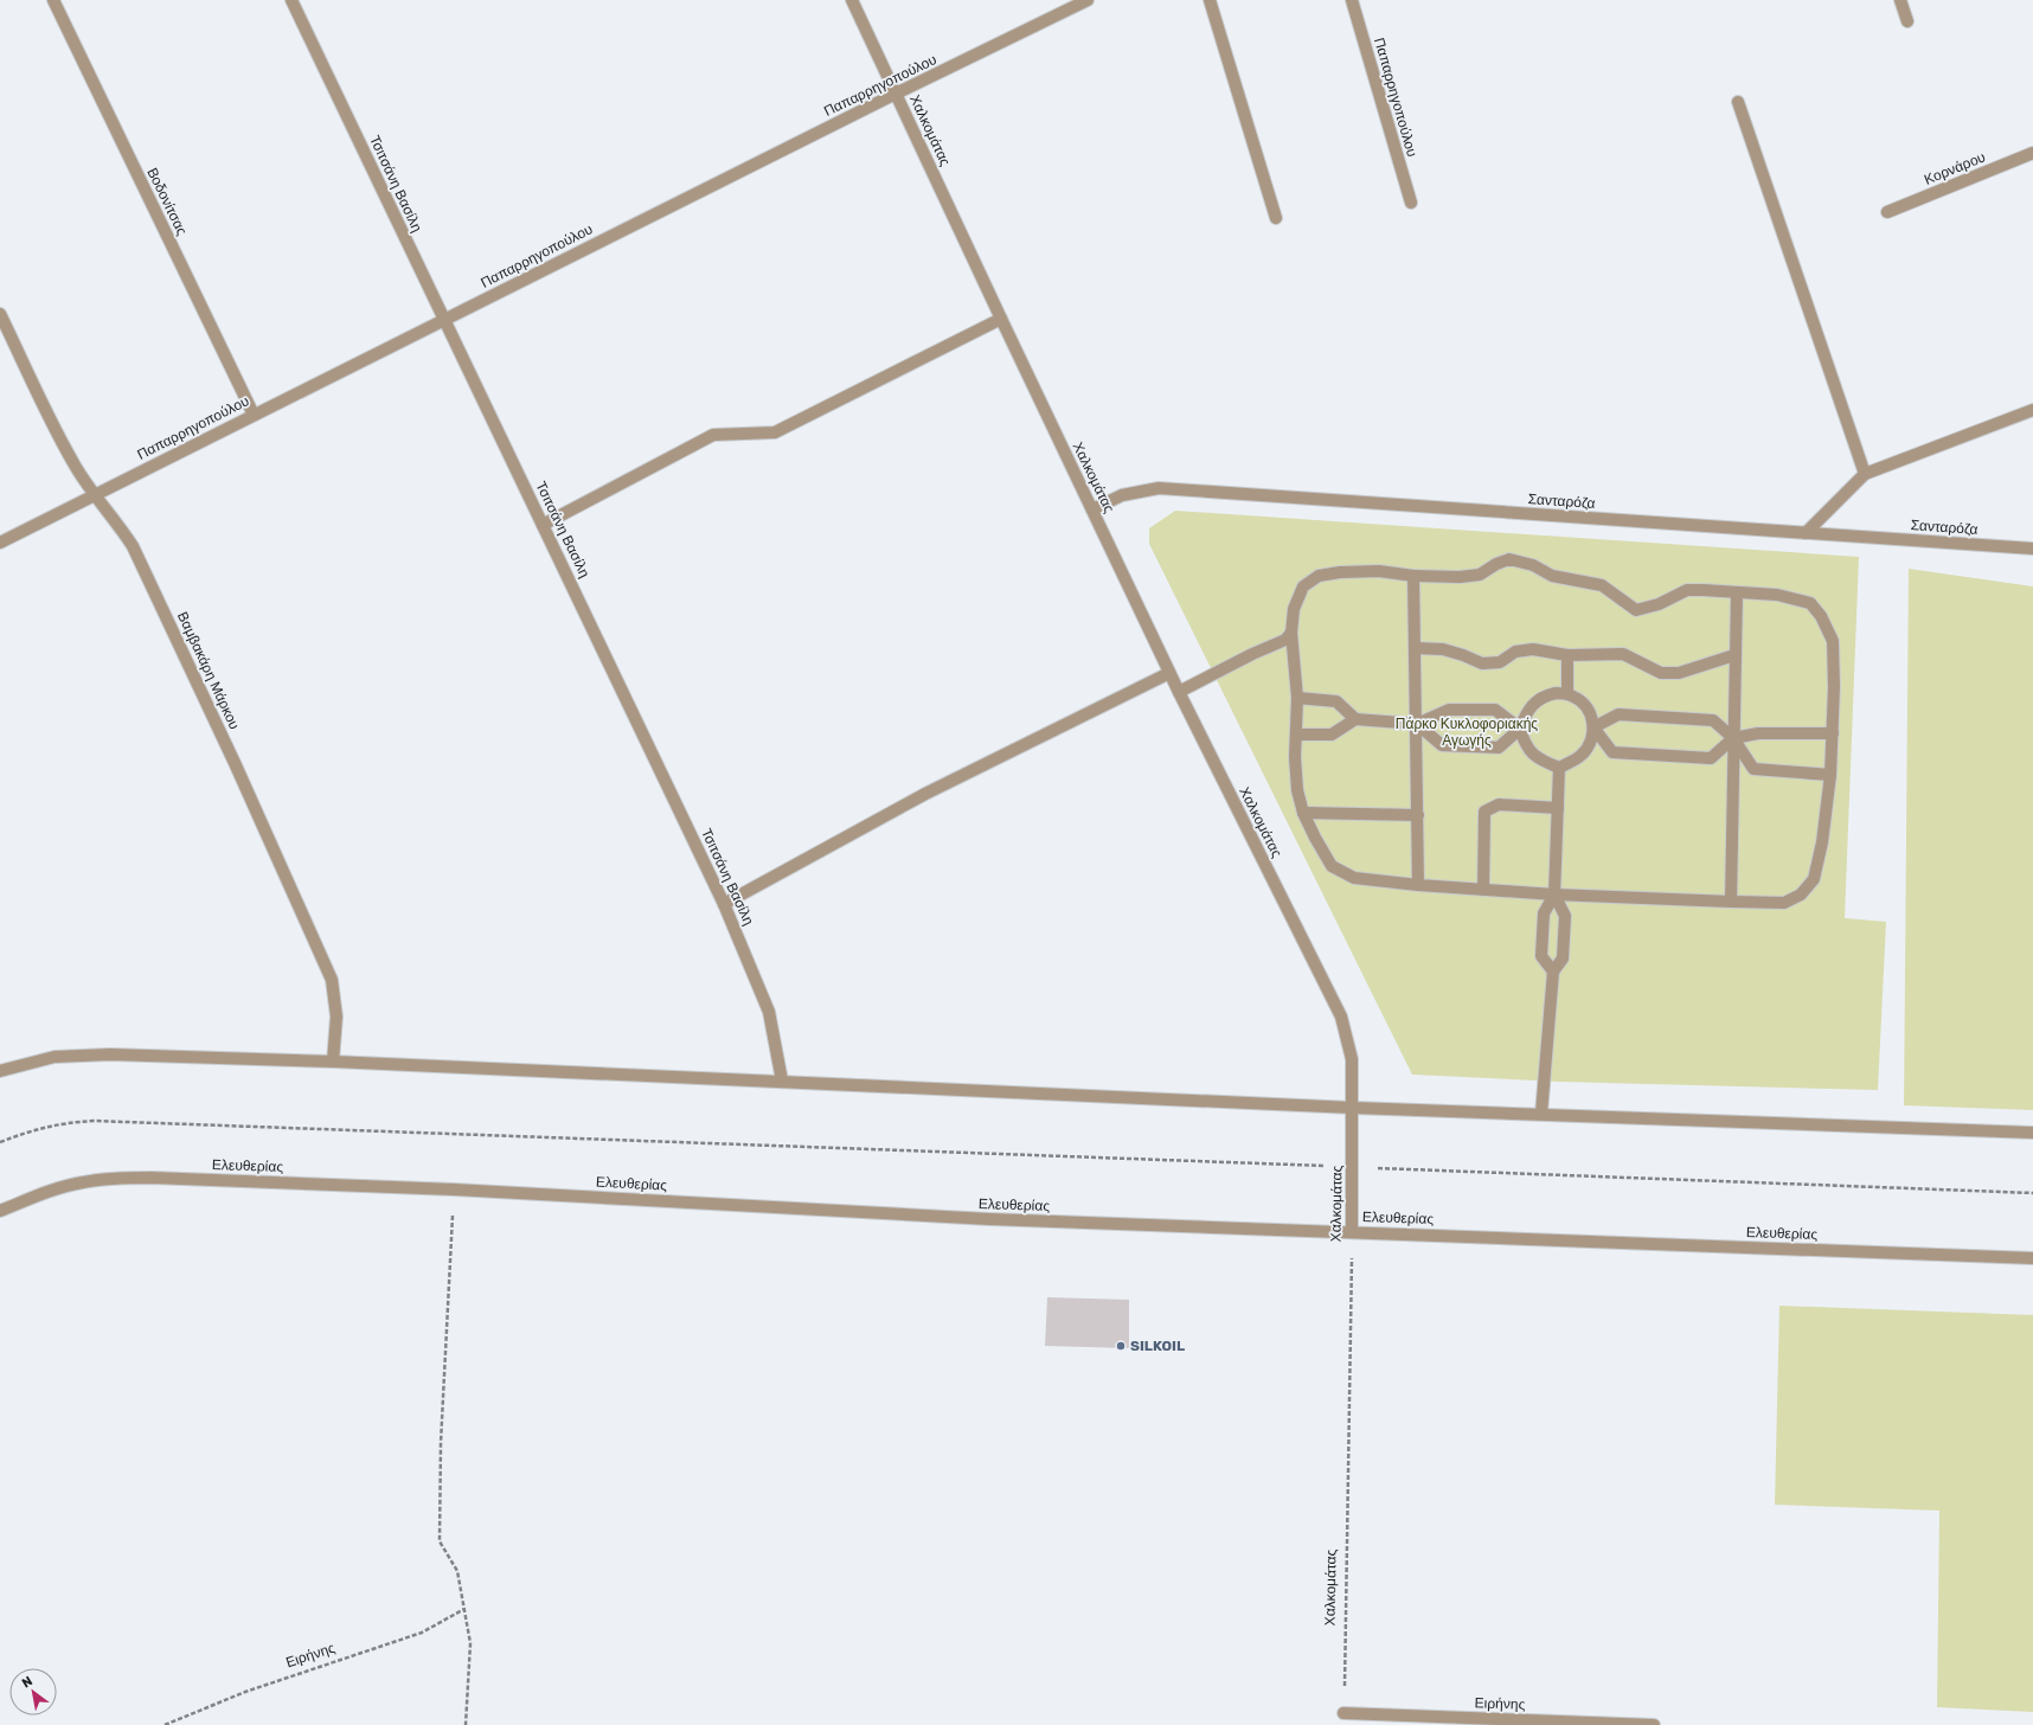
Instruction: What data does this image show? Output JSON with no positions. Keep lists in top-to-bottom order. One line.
{"streets":{"street":["Παπαρρηγοπούλου","Χαλκομάτας","Κορνάρου","Τσιτσάνη Βασίλη","Βοδονίτσας","Σανταρόζα","Βαμβακάρη Μάρκου","Ελευθερίας","Ειρήνης"]},"crossings":[["Παπαρρηγοπούλου","Χαλκομάτας"],["Παπαρρηγοπούλου","Τσιτσάνη Βασίλη"],["Παπαρρηγοπούλου","Βοδονίτσας"],["Παπαρρηγοπούλου","Βαμβακάρη Μάρκου"],["Χαλκομάτας","Σανταρόζα"],["Χαλκομάτας","Ελευθερίας"],["Χαλκομάτας","Ειρήνης"]],"parks":["Πάρκο Κυκλοφοριακής Αγωγής"],"places":["SILKOIL"],"north":"top left"}
